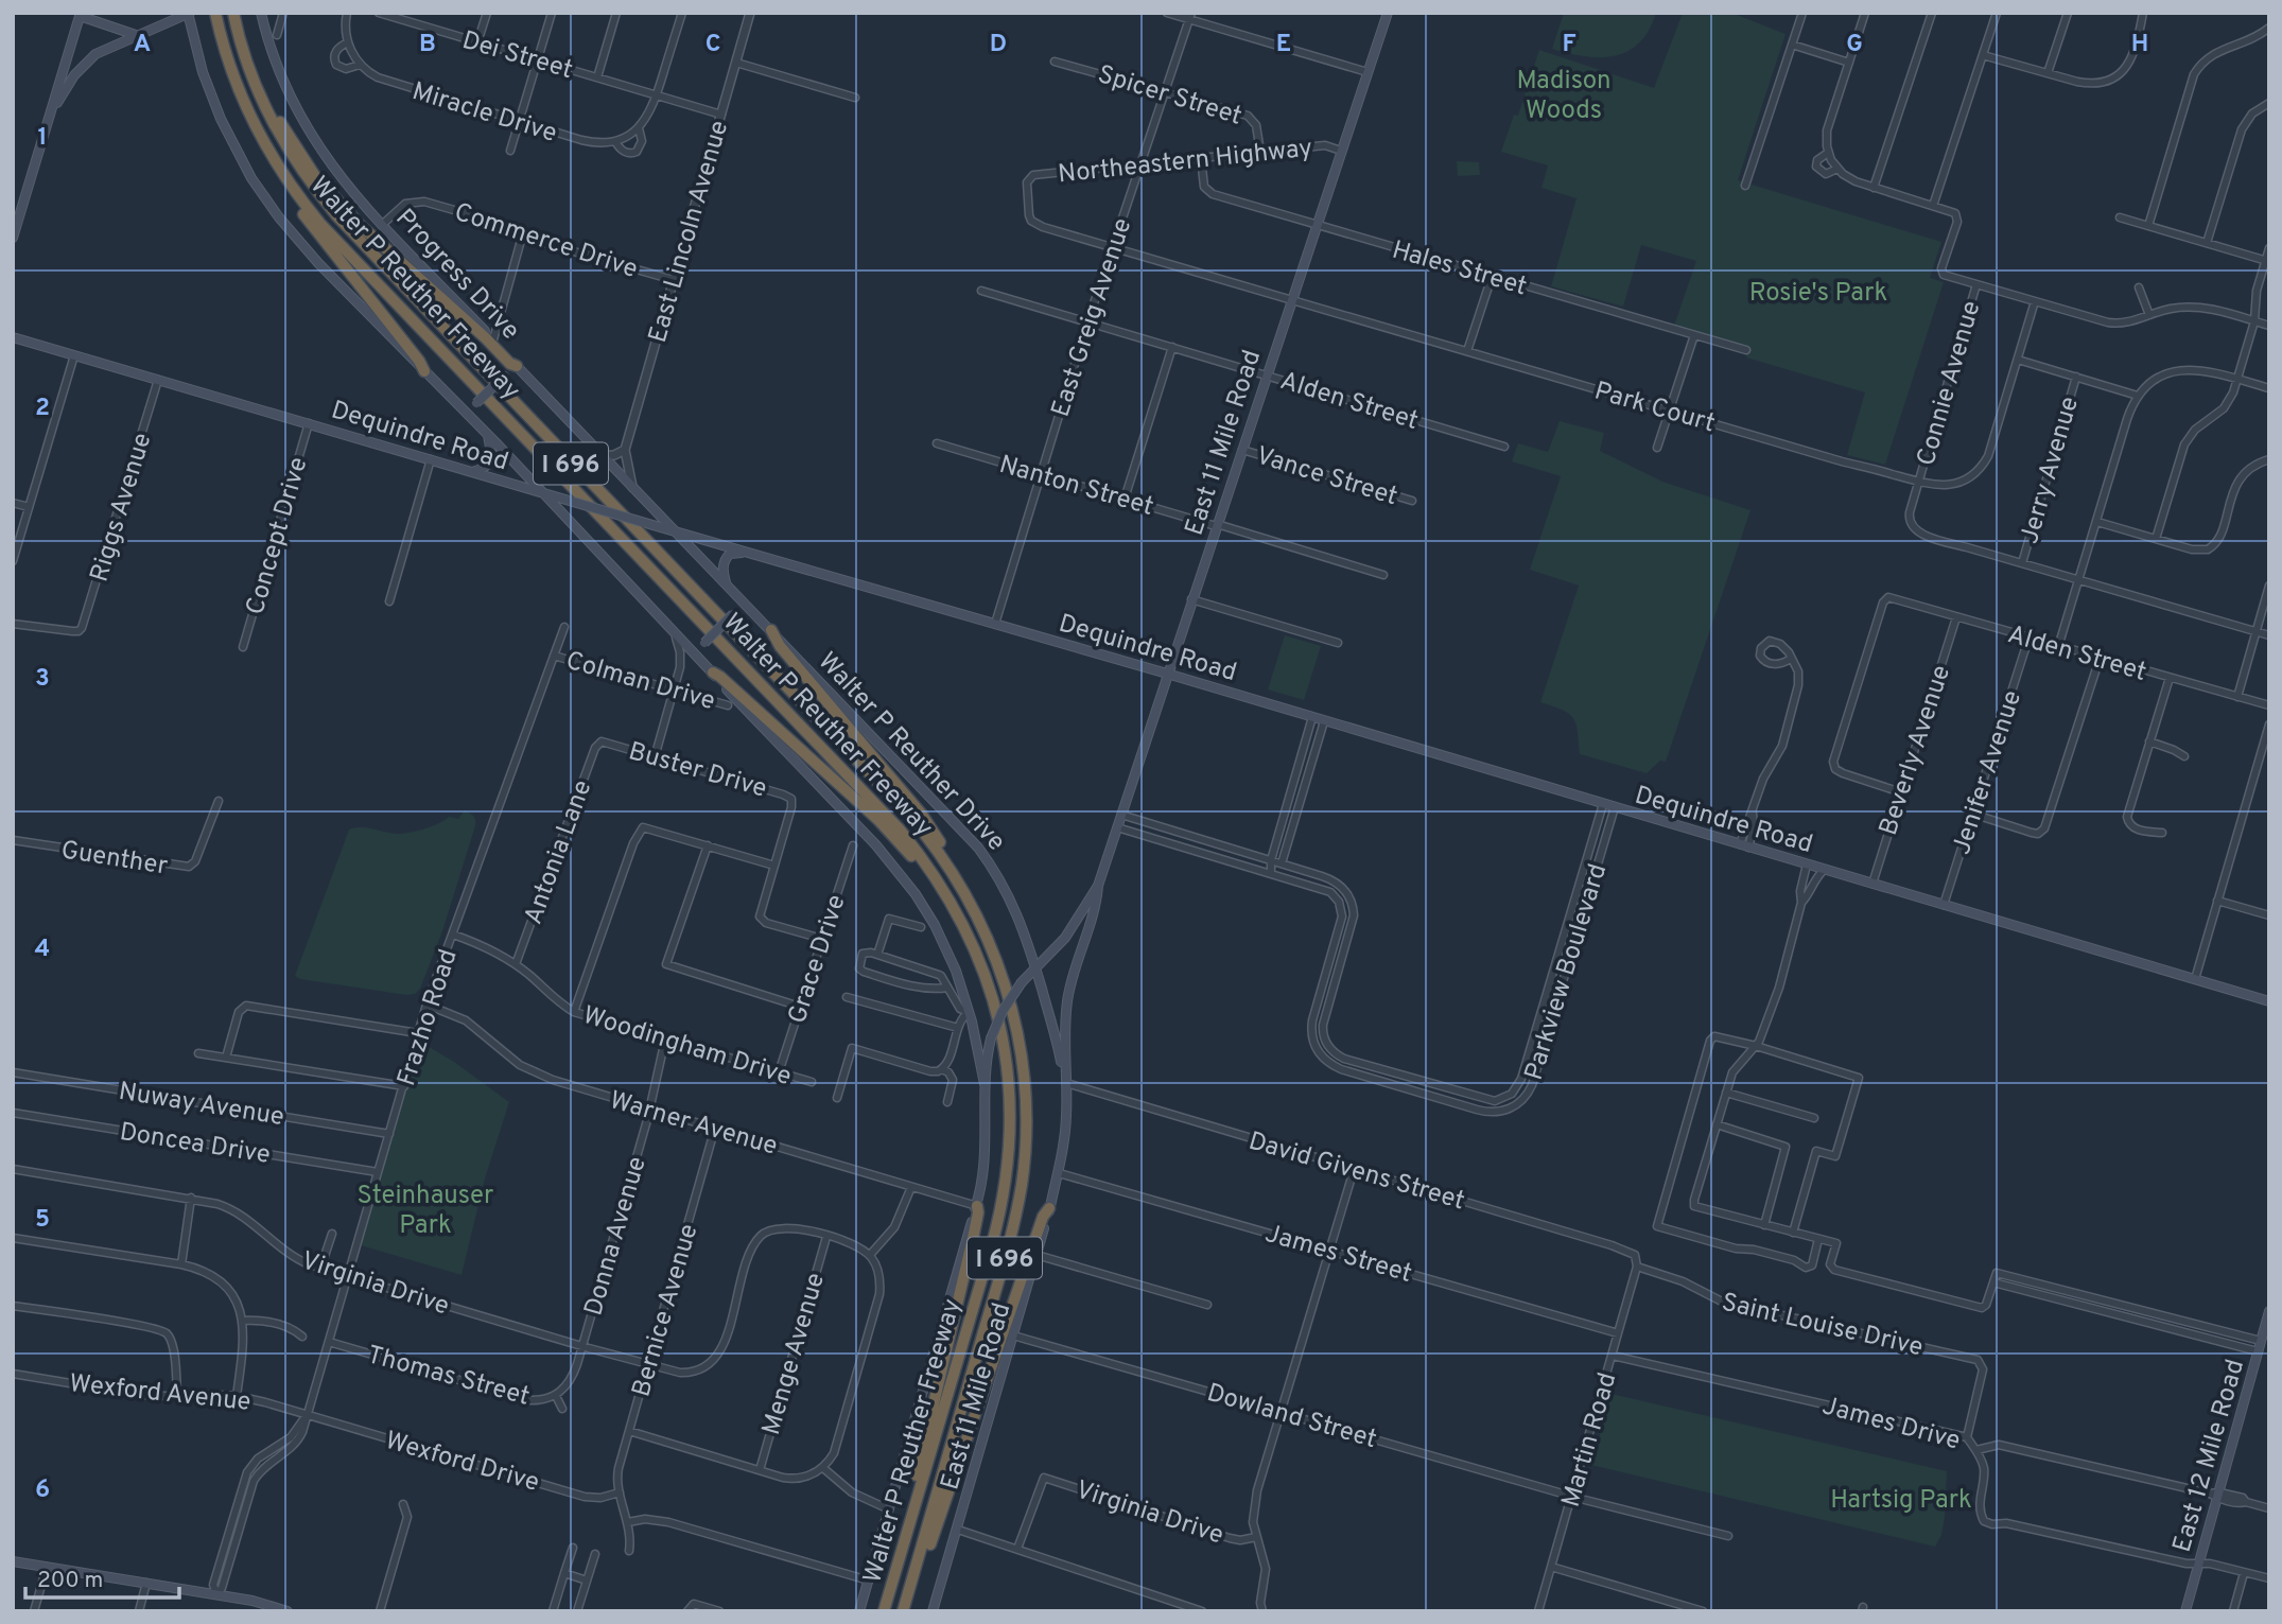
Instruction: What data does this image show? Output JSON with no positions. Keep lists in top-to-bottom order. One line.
{"streets":{"highway":["Walter P Reuther Freeway","I 696"],"main road":["Progress Drive","Dequindre Road","East 11 Mile Road","Walter P Reuther Drive","East 12 Mile Road"],"street":["Dei Street","Spicer Street","Miracle Drive","Northeastern Highway","East Lincoln Avenue","Commerce Drive","Hales Street","East Greig Avenue","Connie Avenue","Alden Street","Park Court","Jerry Avenue","Vance Street","Nanton Street","Riggs Avenue","Concept Drive","Colman Drive","Beverly Avenue","Buster Drive","Jenifer Avenue","Antonia Lane","Guenther","Grace Drive","Parkview Boulevard","Frazho Road","Woodingham Drive","Nuway Avenue","Warner Avenue","Doncea Drive","David Givens Street","Donna Avenue","James Street","Virginia Drive","Bernice Avenue","Saint Louise Drive","Menge Avenue","Thomas Street","Wexford Avenue","Dowland Street","James Drive","Martin Road","Wexford Drive"]},"crossings":[["Dei Street","Miracle Drive"],["Dei Street","East Lincoln Avenue"],["Spicer Street","Northeastern Highway"],["Spicer Street","East Greig Avenue"],["Northeastern Highway","Hales Street"],["Northeastern Highway","East Greig Avenue"],["Northeastern Highway","Park Court"],["Northeastern Highway","East 11 Mile Road"],["East Lincoln Avenue","Commerce Drive"],["East Lincoln Avenue","Progress Drive"],["Commerce Drive","Progress Drive"],["Hales Street","East 11 Mile Road"],["Progress Drive","Dequindre Road"],["Progress Drive","Walter P Reuther Drive"],["East Greig Avenue","Alden Street"],["East Greig Avenue","Park Court"],["East Greig Avenue","Dequindre Road"],["East Greig Avenue","Nanton Street"],["Connie Avenue","Park Court"],["Alden Street","East 11 Mile Road"],["Alden Street","Beverly Avenue"],["Alden Street","Jenifer Avenue"],["Park Court","East 11 Mile Road"],["Dequindre Road","East 11 Mile Road"],["Dequindre Road","Riggs Avenue"],["Dequindre Road","Concept Drive"],["Dequindre Road","Beverly Avenue"],["Dequindre Road","Walter P Reuther Drive"],["Dequindre Road","Jenifer Avenue"],["Dequindre Road","Parkview Boulevard"],["East 11 Mile Road","Vance Street"],["East 11 Mile Road","Nanton Street"],["East 11 Mile Road","Walter P Reuther Drive"],["East 11 Mile Road","Parkview Boulevard"],["East 11 Mile Road","Warner Avenue"],["East 11 Mile Road","David Givens Street"],["East 11 Mile Road","James Street"],["East 11 Mile Road","Dowland Street"],["Colman Drive","Frazho Road"],["Walter P Reuther Drive","David Givens Street"],["Buster Drive","Antonia Lane"],["Antonia Lane","Woodingham Drive"],["Grace Drive","Woodingham Drive"],["Frazho Road","Woodingham Drive"],["Frazho Road","Nuway Avenue"],["Frazho Road","Warner Avenue"],["Frazho Road","Doncea Drive"],["Frazho Road","Virginia Drive"],["Frazho Road","Thomas Street"],["Frazho Road","Wexford Avenue"],["Frazho Road","Wexford Drive"],["Woodingham Drive","Donna Avenue"],["Warner Avenue","Donna Avenue"],["Warner Avenue","Bernice Avenue"],["David Givens Street","Saint Louise Drive"],["David Givens Street","Martin Road"],["Donna Avenue","Virginia Drive"],["Donna Avenue","Thomas Street"],["James Street","Martin Road"],["Virginia Drive","Bernice Avenue"],["Virginia Drive","Menge Avenue"],["Virginia Drive","Thomas Street"],["Bernice Avenue","Wexford Drive"],["Saint Louise Drive","James Drive"],["Saint Louise Drive","Martin Road"],["Wexford Avenue","Wexford Drive"],["Dowland Street","Martin Road"],["James Drive","Martin Road"],["James Drive","East 12 Mile Road"]],"parks":["Madison Woods","Rosie's Park","Steinhauser Park","Hartsig Park"],"scale_bar":"200 m","grid":{"columns":["A","B","C","D","E","F","G","H"],"rows":["1","2","3","4","5","6"]}}
